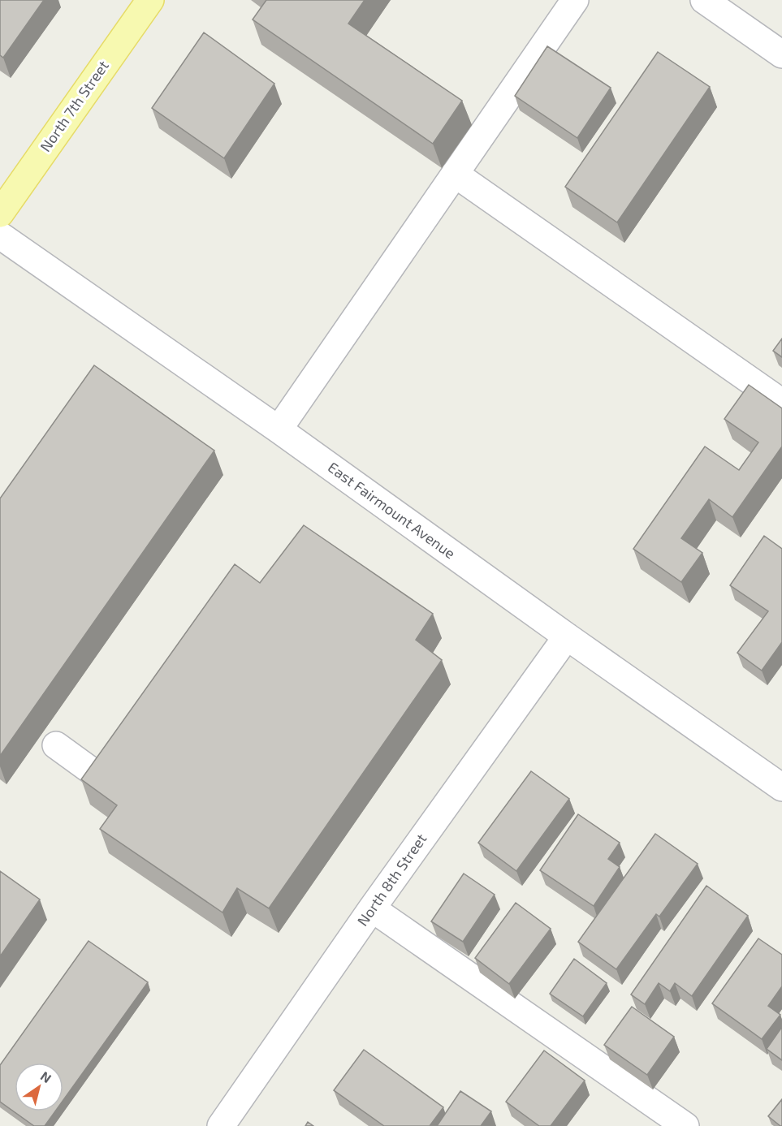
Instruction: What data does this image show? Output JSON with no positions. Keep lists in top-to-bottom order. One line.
{"streets":{"main road":["North 7th Street"],"street":["East Fairmount Avenue","North 8th Street"]},"crossings":[["East Fairmount Avenue","North 8th Street"]],"north":"top right"}
